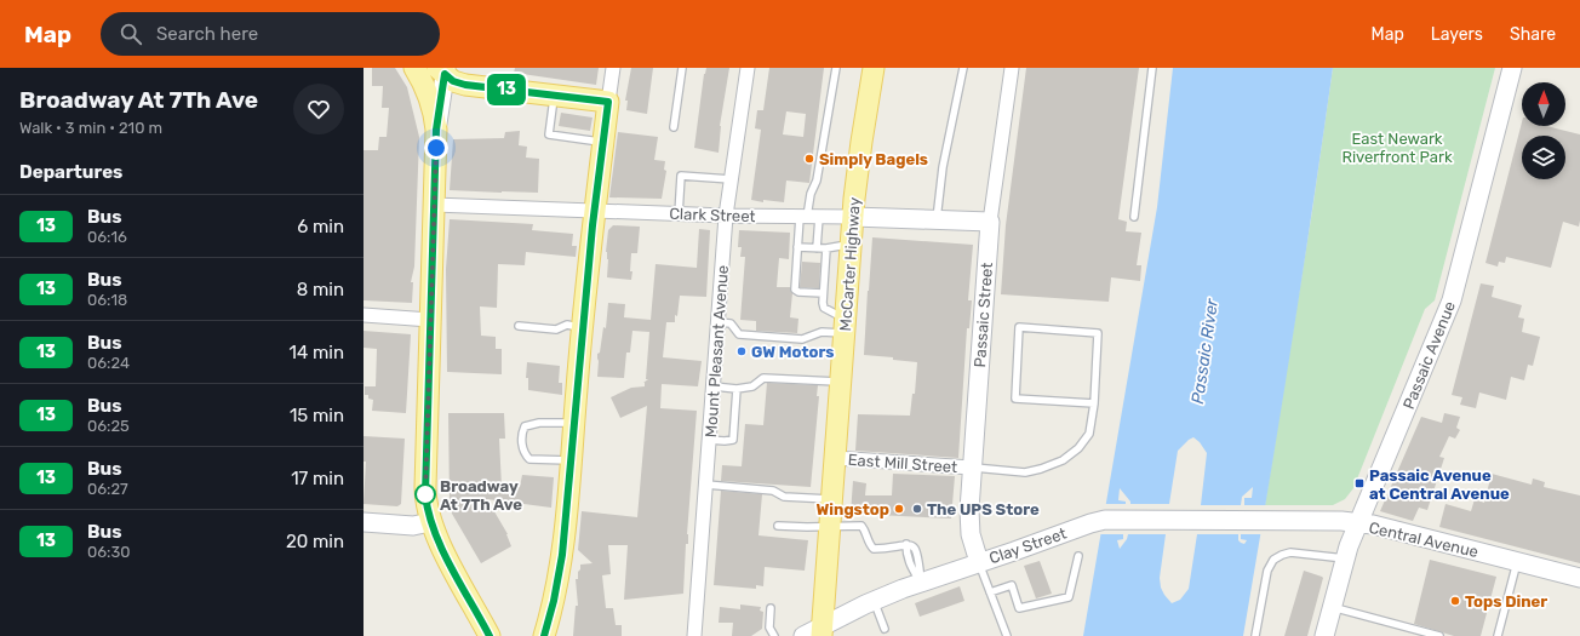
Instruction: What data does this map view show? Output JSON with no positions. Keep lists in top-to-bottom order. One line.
{"streets":{"main road":["Clark Street","McCarter Highway","Passaic Street","Passaic Avenue","Central Avenue","Clay Street"],"street":["Mount Pleasant Avenue","East Mill Street"]},"crossings":[["Clark Street","McCarter Highway"],["Clark Street","Passaic Street"],["Clark Street","Mount Pleasant Avenue"],["McCarter Highway","East Mill Street"],["McCarter Highway","Clay Street"],["Passaic Street","East Mill Street"],["Passaic Street","Clay Street"],["Passaic Avenue","Central Avenue"],["Central Avenue","Clay Street"]],"water":["Passaic River"],"parks":["East Newark Riverfront Park"],"places":{"other":["Simply Bagels","GW Motors","Broadway At 7Th Ave","Wingstop","The UPS Store","Tops Diner"],"transit":["Passaic Avenue at Central Avenue"]},"lines":["bus line 13"],"north":"top","page":{"header":"Map","search":"Search here","nav":["Map","Layers","Share"],"heading":[["Broadway At 7Th Ave","Walk · 3 min · 210 m"],"Departures"],"on_map":"13","list":[{"mark":"13","name":"Bus","note":"06:16","value":"6 min"},{"mark":"13","name":"Bus","note":"06:18","value":"8 min"},{"mark":"13","name":"Bus","note":"06:24","value":"14 min"},{"mark":"13","name":"Bus","note":"06:25","value":"15 min"},{"mark":"13","name":"Bus","note":"06:27","value":"17 min"},{"mark":"13","name":"Bus","note":"06:30","value":"20 min"}]}}
